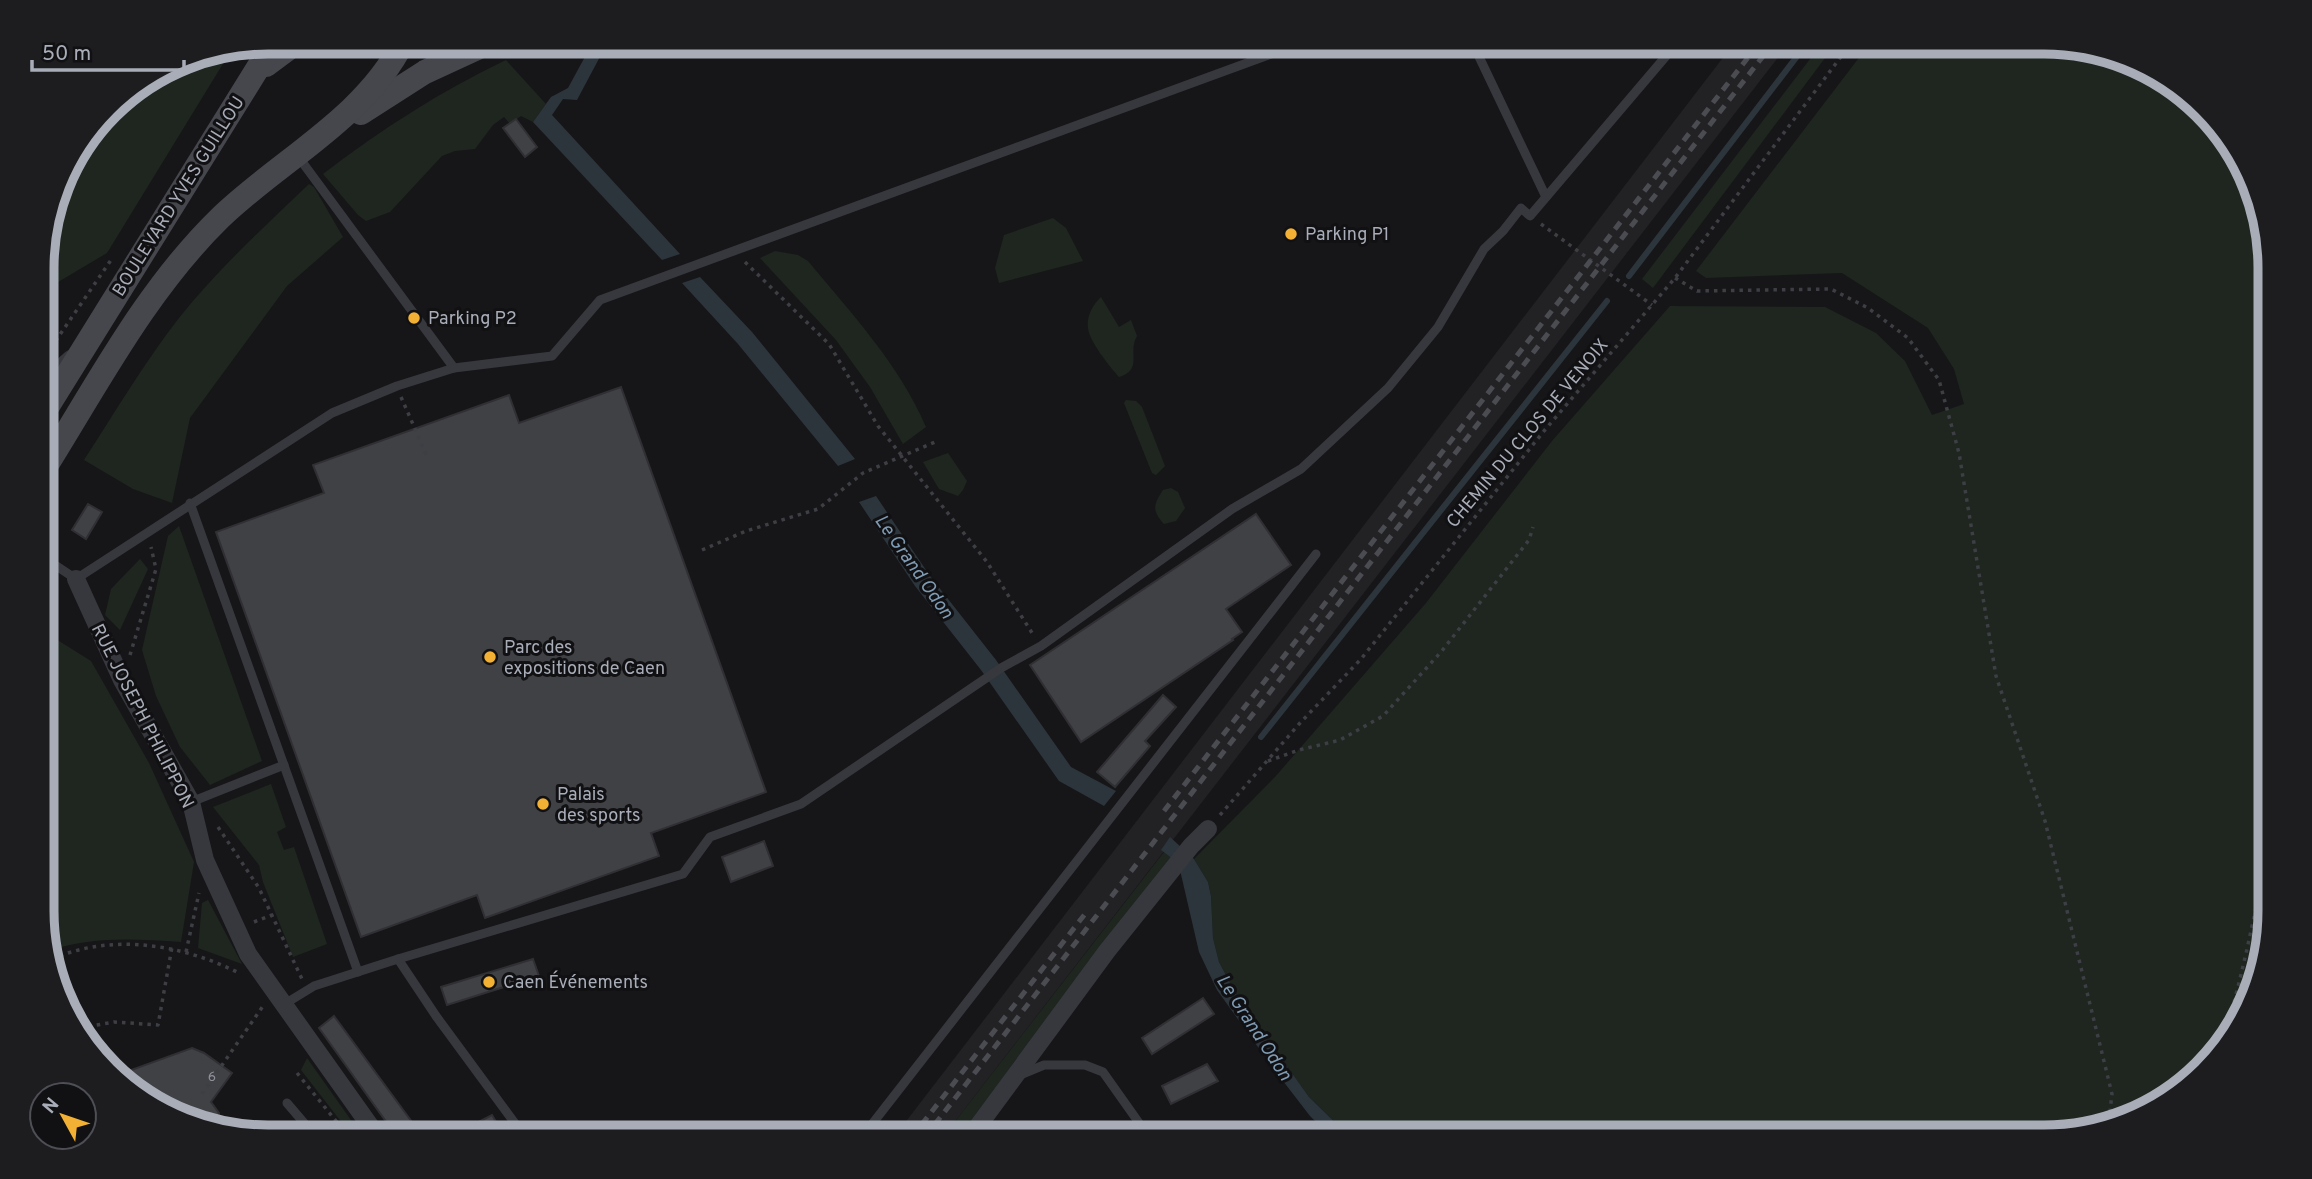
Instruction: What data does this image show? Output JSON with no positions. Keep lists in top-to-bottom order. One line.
{"streets":{"main road":["BOULEVARD YVES GUILLOU"],"street":["RUE JOSEPH PHILIPPON"],"path":["CHEMIN DU CLOS DE VENOIX"]},"water":["Le Grand Odon"],"places":["Parking P1","Parking P2","Parc des expositions de Caen","Palais des sports","Caen Événements"],"house_numbers":["6"],"scale_bar":"50 m","north":"top left"}
